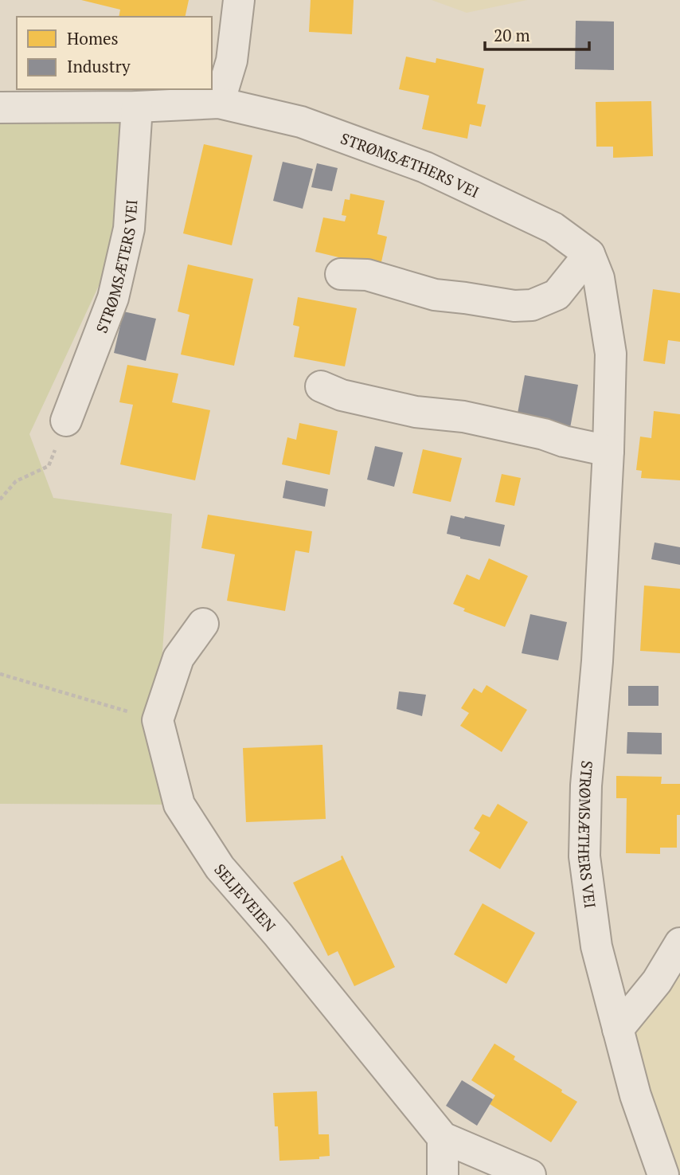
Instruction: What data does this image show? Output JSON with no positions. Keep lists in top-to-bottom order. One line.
{"streets":{"street":["STRØMSÆTHERS VEI","STRØMSÆTERS VEI","SELJEVEIEN"]},"crossings":[["STRØMSÆTHERS VEI","STRØMSÆTERS VEI"]],"legend":["Homes","Industry"],"scale_bar":"20 m"}
